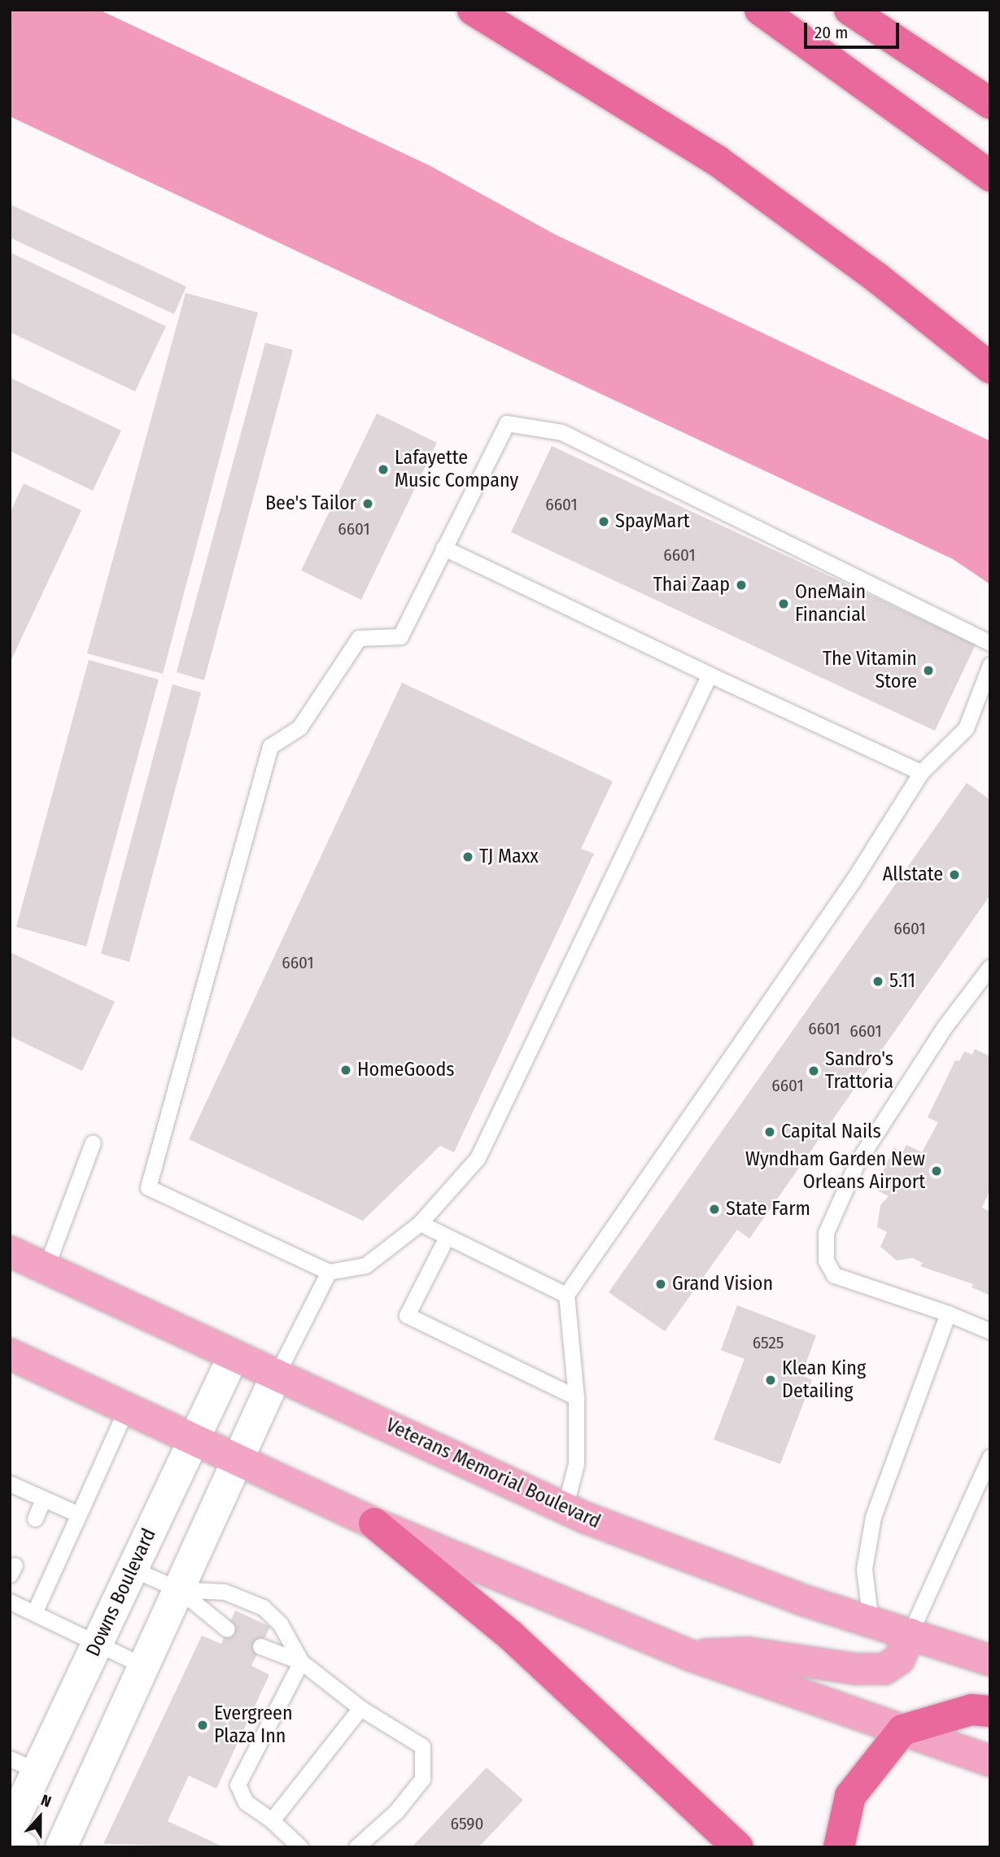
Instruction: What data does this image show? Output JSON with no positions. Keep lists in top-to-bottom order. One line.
{"streets":{"main road":["Veterans Memorial Boulevard"],"street":["Downs Boulevard"]},"crossings":[["Veterans Memorial Boulevard","Downs Boulevard"]],"places":["Lafayette Music Company","Bee's Tailor","SpayMart","Thai Zaap","OneMain Financial","The Vitamin Store","TJ Maxx","Allstate","5.11","HomeGoods","Sandro's Trattoria","Capital Nails","Wyndham Garden New Orleans Airport","State Farm","Grand Vision","Klean King Detailing","Evergreen Plaza Inn"],"house_numbers":["6601","6601","6601","6601","6601","6601","6601","6601","6525","6590"],"scale_bar":"20 m","north":"top"}
